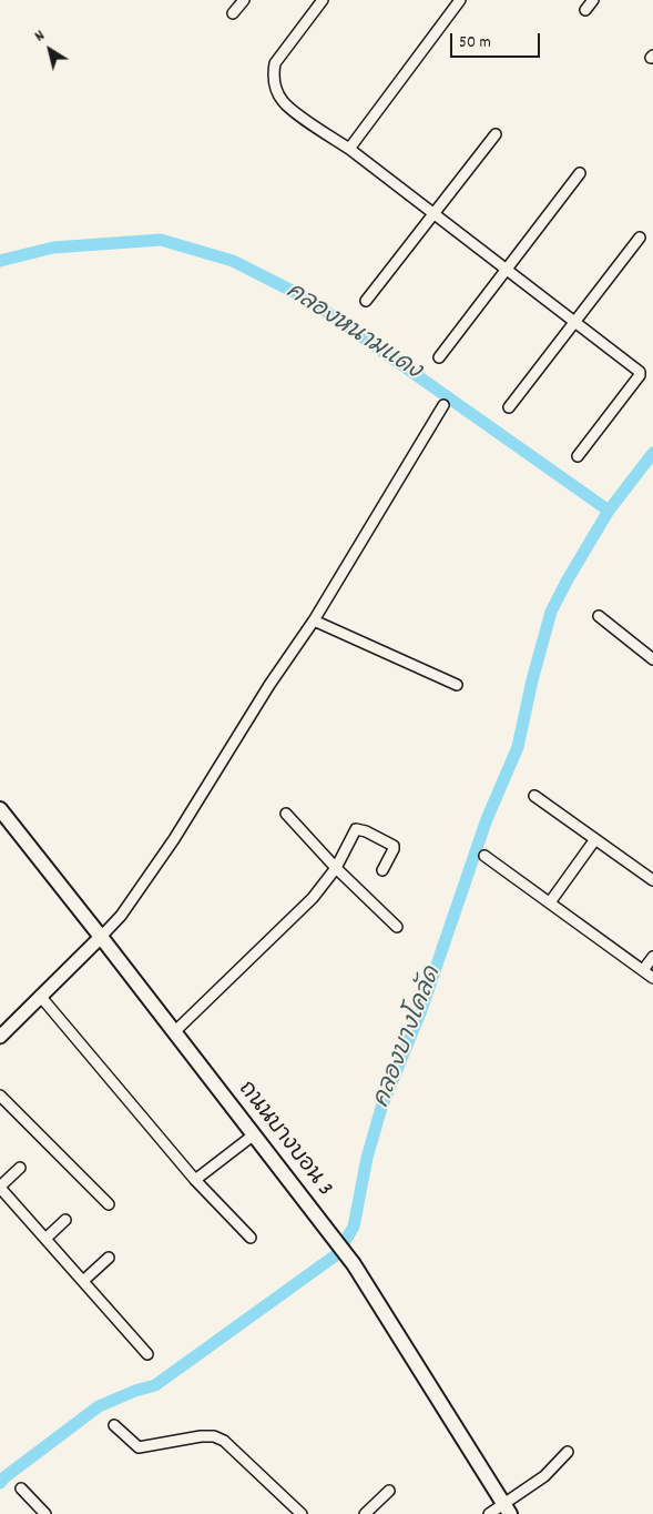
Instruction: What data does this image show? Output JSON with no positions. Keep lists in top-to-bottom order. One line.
{"streets":{"main road":["ถนนบางบอน 3"]},"water":["คลองหนามแดง","คลองบางโคลัด"],"scale_bar":"50 m","north":"top left"}
